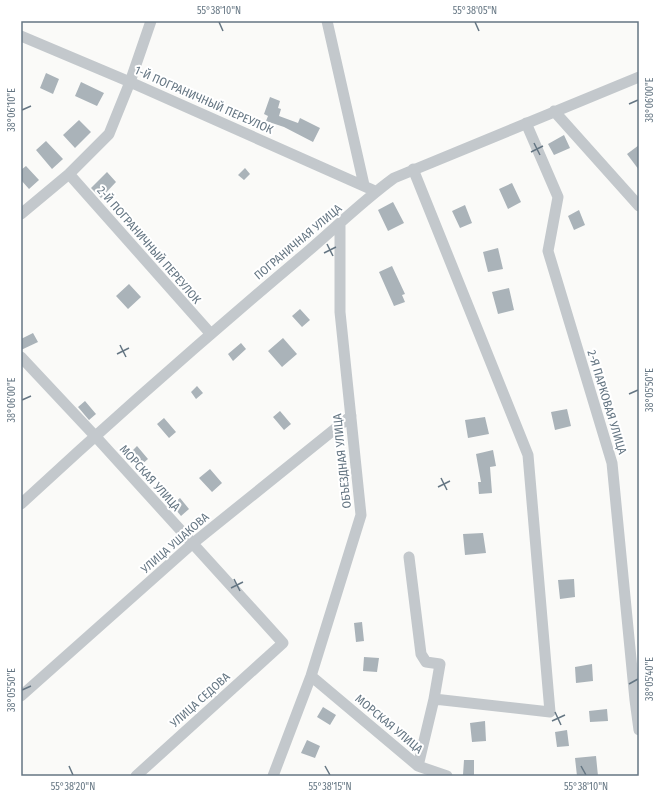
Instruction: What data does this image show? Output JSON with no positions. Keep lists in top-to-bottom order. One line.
{"streets":{"street":["1-Й ПОГРАНИЧНЫЙ ПЕРЕУЛОК","ПОГРАНИЧНАЯ УЛИЦА","2-Й ПОГРАНИЧНЫЙ ПЕРЕУЛОК","2-Я ПАРКОВАЯ УЛИЦА","ОБЪЕЗДНАЯ УЛИЦА","МОРСКАЯ УЛИЦА","УЛИЦА УШАКОВА","УЛИЦА СЕДОВА"]},"crossings":[["1-Й ПОГРАНИЧНЫЙ ПЕРЕУЛОК","ПОГРАНИЧНАЯ УЛИЦА"],["ПОГРАНИЧНАЯ УЛИЦА","2-Й ПОГРАНИЧНЫЙ ПЕРЕУЛОК"],["ПОГРАНИЧНАЯ УЛИЦА","2-Я ПАРКОВАЯ УЛИЦА"],["ПОГРАНИЧНАЯ УЛИЦА","ОБЪЕЗДНАЯ УЛИЦА"],["ПОГРАНИЧНАЯ УЛИЦА","МОРСКАЯ УЛИЦА"],["ОБЪЕЗДНАЯ УЛИЦА","МОРСКАЯ УЛИЦА"],["ОБЪЕЗДНАЯ УЛИЦА","УЛИЦА УШАКОВА"],["МОРСКАЯ УЛИЦА","УЛИЦА УШАКОВА"],["МОРСКАЯ УЛИЦА","УЛИЦА СЕДОВА"]],"coordinates":["55°38'10\"N","55°38'05\"N","38°06'00\"E","38°06'10\"E","38°05'50\"E","38°05'40\"E","55°38'20\"N","55°38'15\"N"]}
